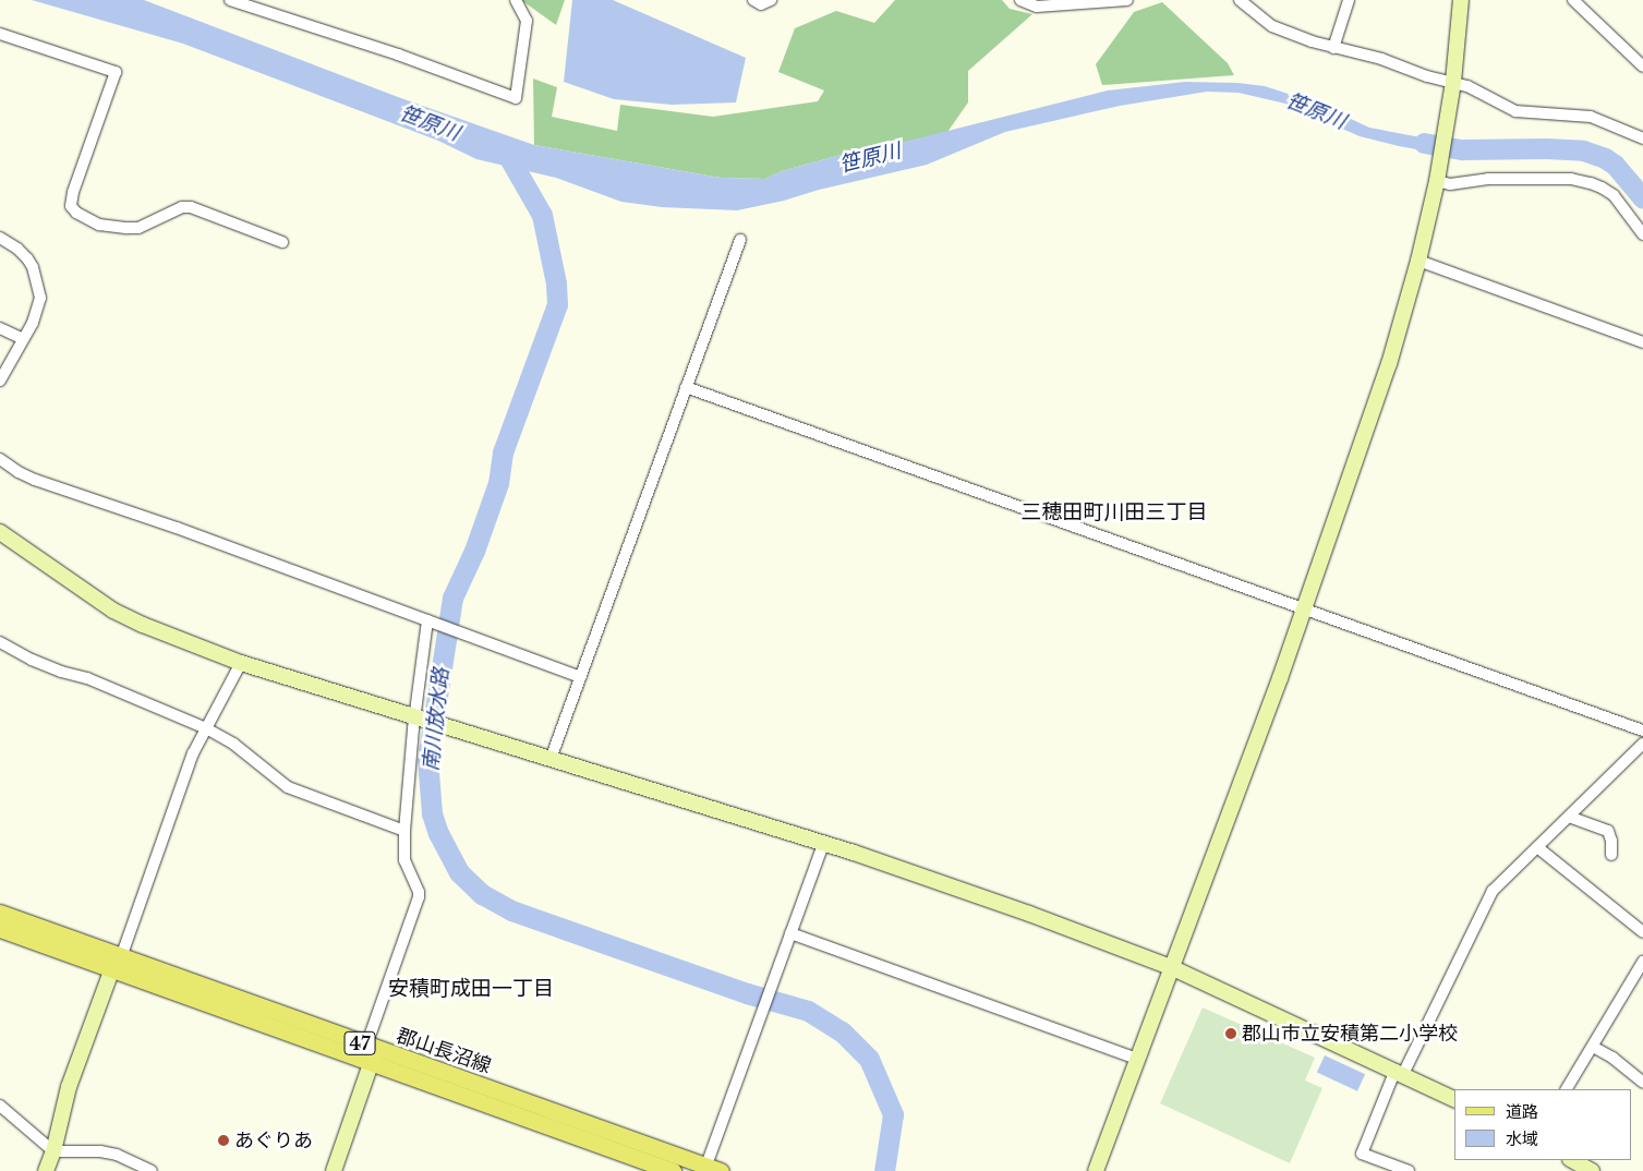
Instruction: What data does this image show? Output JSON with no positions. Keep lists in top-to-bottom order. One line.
{"streets":{"main road":["47","郡山長沼線"]},"districts":["三穂田町川田三丁目","安積町成田一丁目"],"water":["笹原川","南川放水路"],"places":["郡山市立安積第二小学校","あぐりあ"],"legend":["道路","水域"]}
